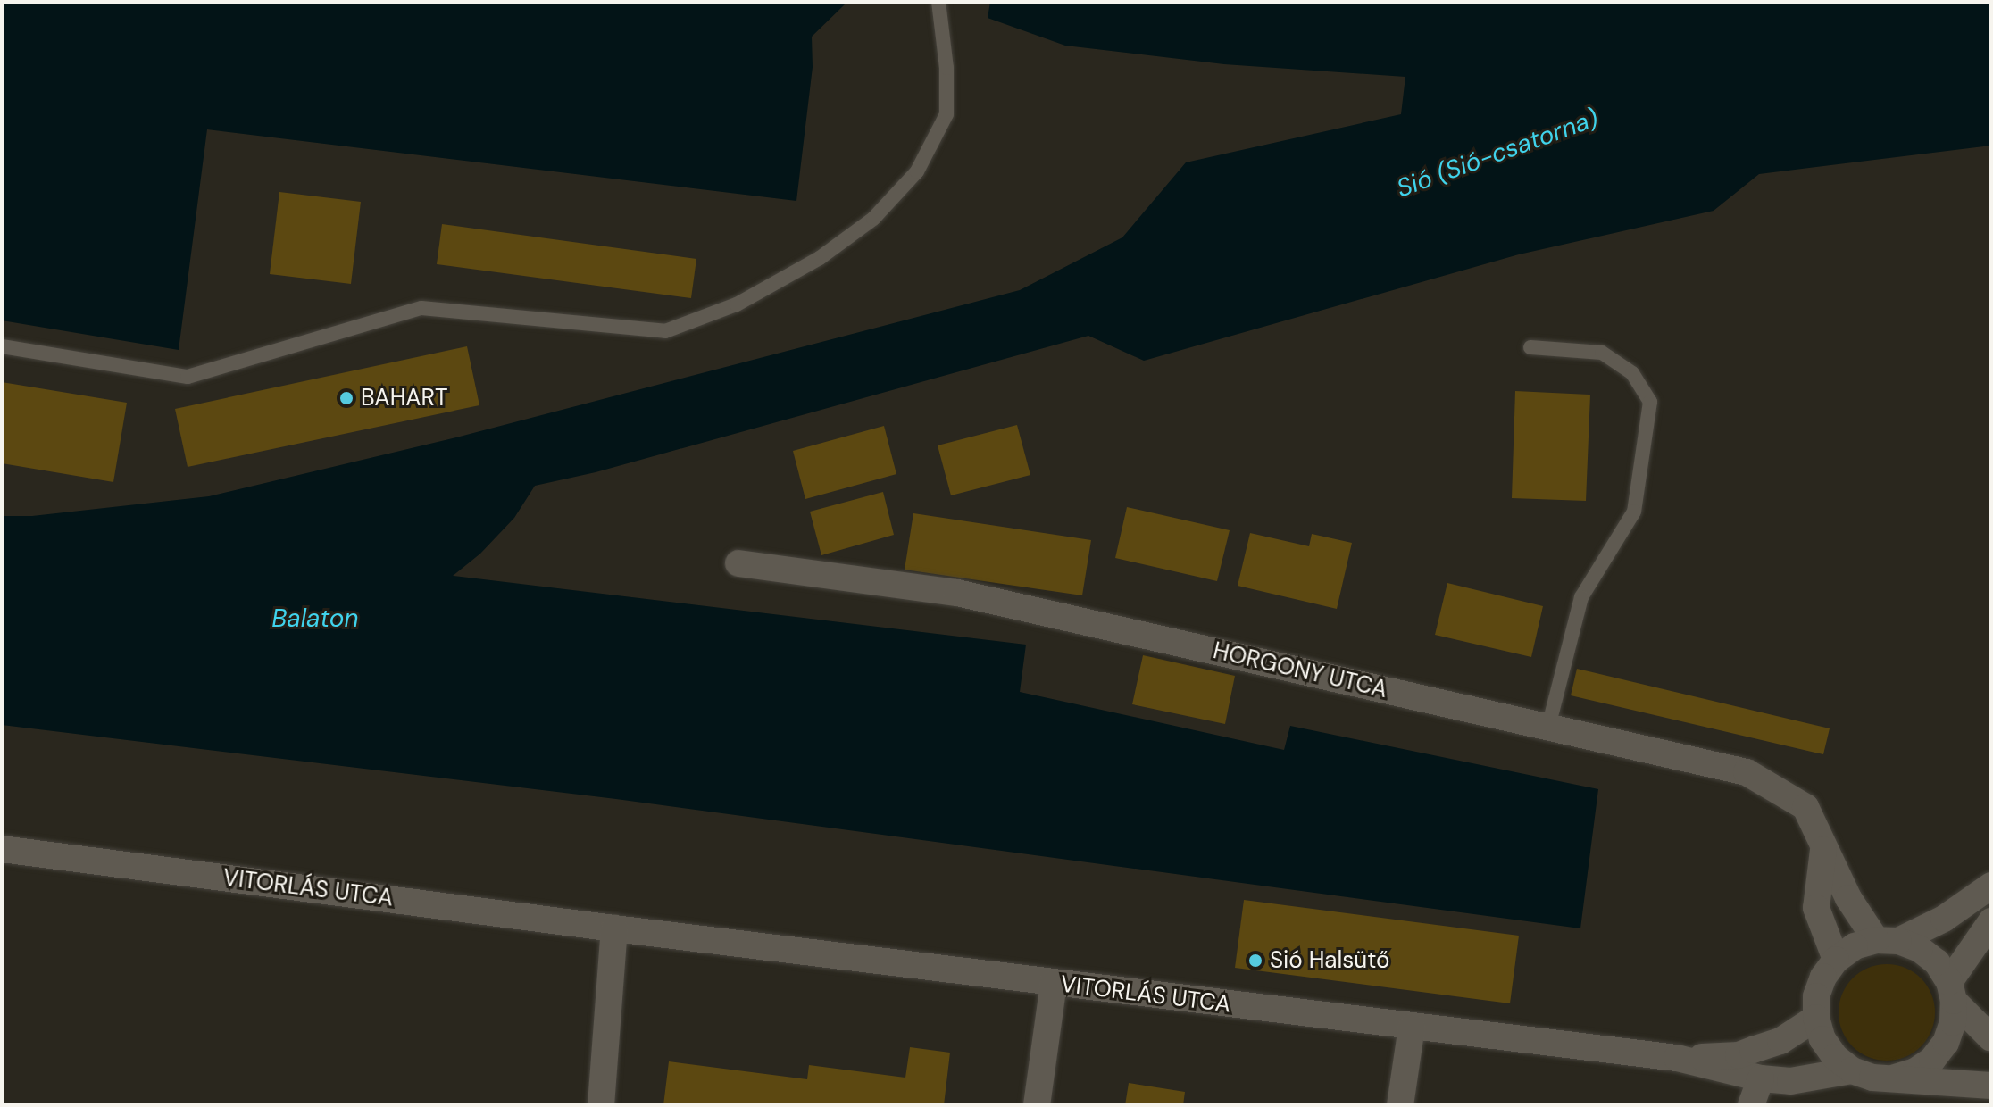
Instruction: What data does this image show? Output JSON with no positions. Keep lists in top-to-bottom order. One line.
{"streets":{"street":["HORGONY UTCA","VITORLÁS UTCA"]},"crossings":[["HORGONY UTCA","VITORLÁS UTCA"]],"water":["Sió (Sió-csatorna)","Balaton"],"places":["BAHART","Sió Halsütő"]}
